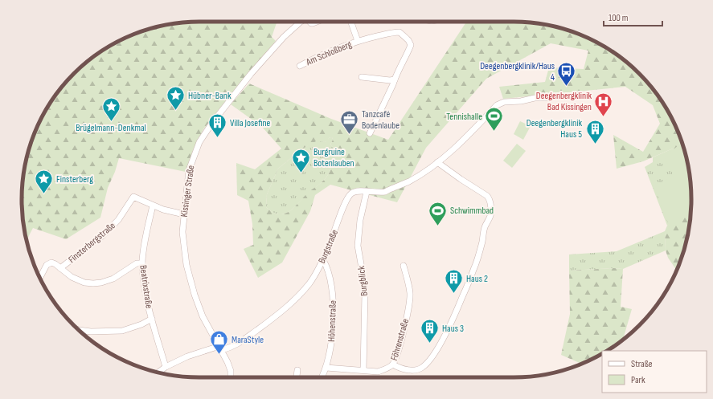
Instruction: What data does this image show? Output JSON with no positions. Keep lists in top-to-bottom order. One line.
{"streets":{"street":["Am Schloßberg","Kissinger Straße","Finsterbergstraße","Burgstraße","Burgblick","Beatrixstraße","Höhenstraße","Föhrenstraße"]},"crossings":[["Kissinger Straße","Finsterbergstraße"],["Kissinger Straße","Burgstraße"],["Finsterbergstraße","Beatrixstraße"],["Burgstraße","Burgblick"],["Burgstraße","Beatrixstraße"],["Burgstraße","Höhenstraße"],["Burgblick","Föhrenstraße"],["Höhenstraße","Föhrenstraße"]],"places":{"bus stop":["Deegenbergklinik/Haus 4"],"place":["Hübner-Bank","Brügelmann-Denkmal","Burgruine Botenlauben","Finsterberg"],"hospital":["Deegenbergklinik Bad Kissingen"],"sports":["Tennishalle","Schwimmbad"],"office":["Tanzcafé Bodenlaube"],"building":["Villa Josefine","Deegenbergklinik Haus 5","Haus 2","Haus 3"],"shop":["MaraStyle"]},"legend":["Straße","Park"],"scale_bar":"100 m"}
